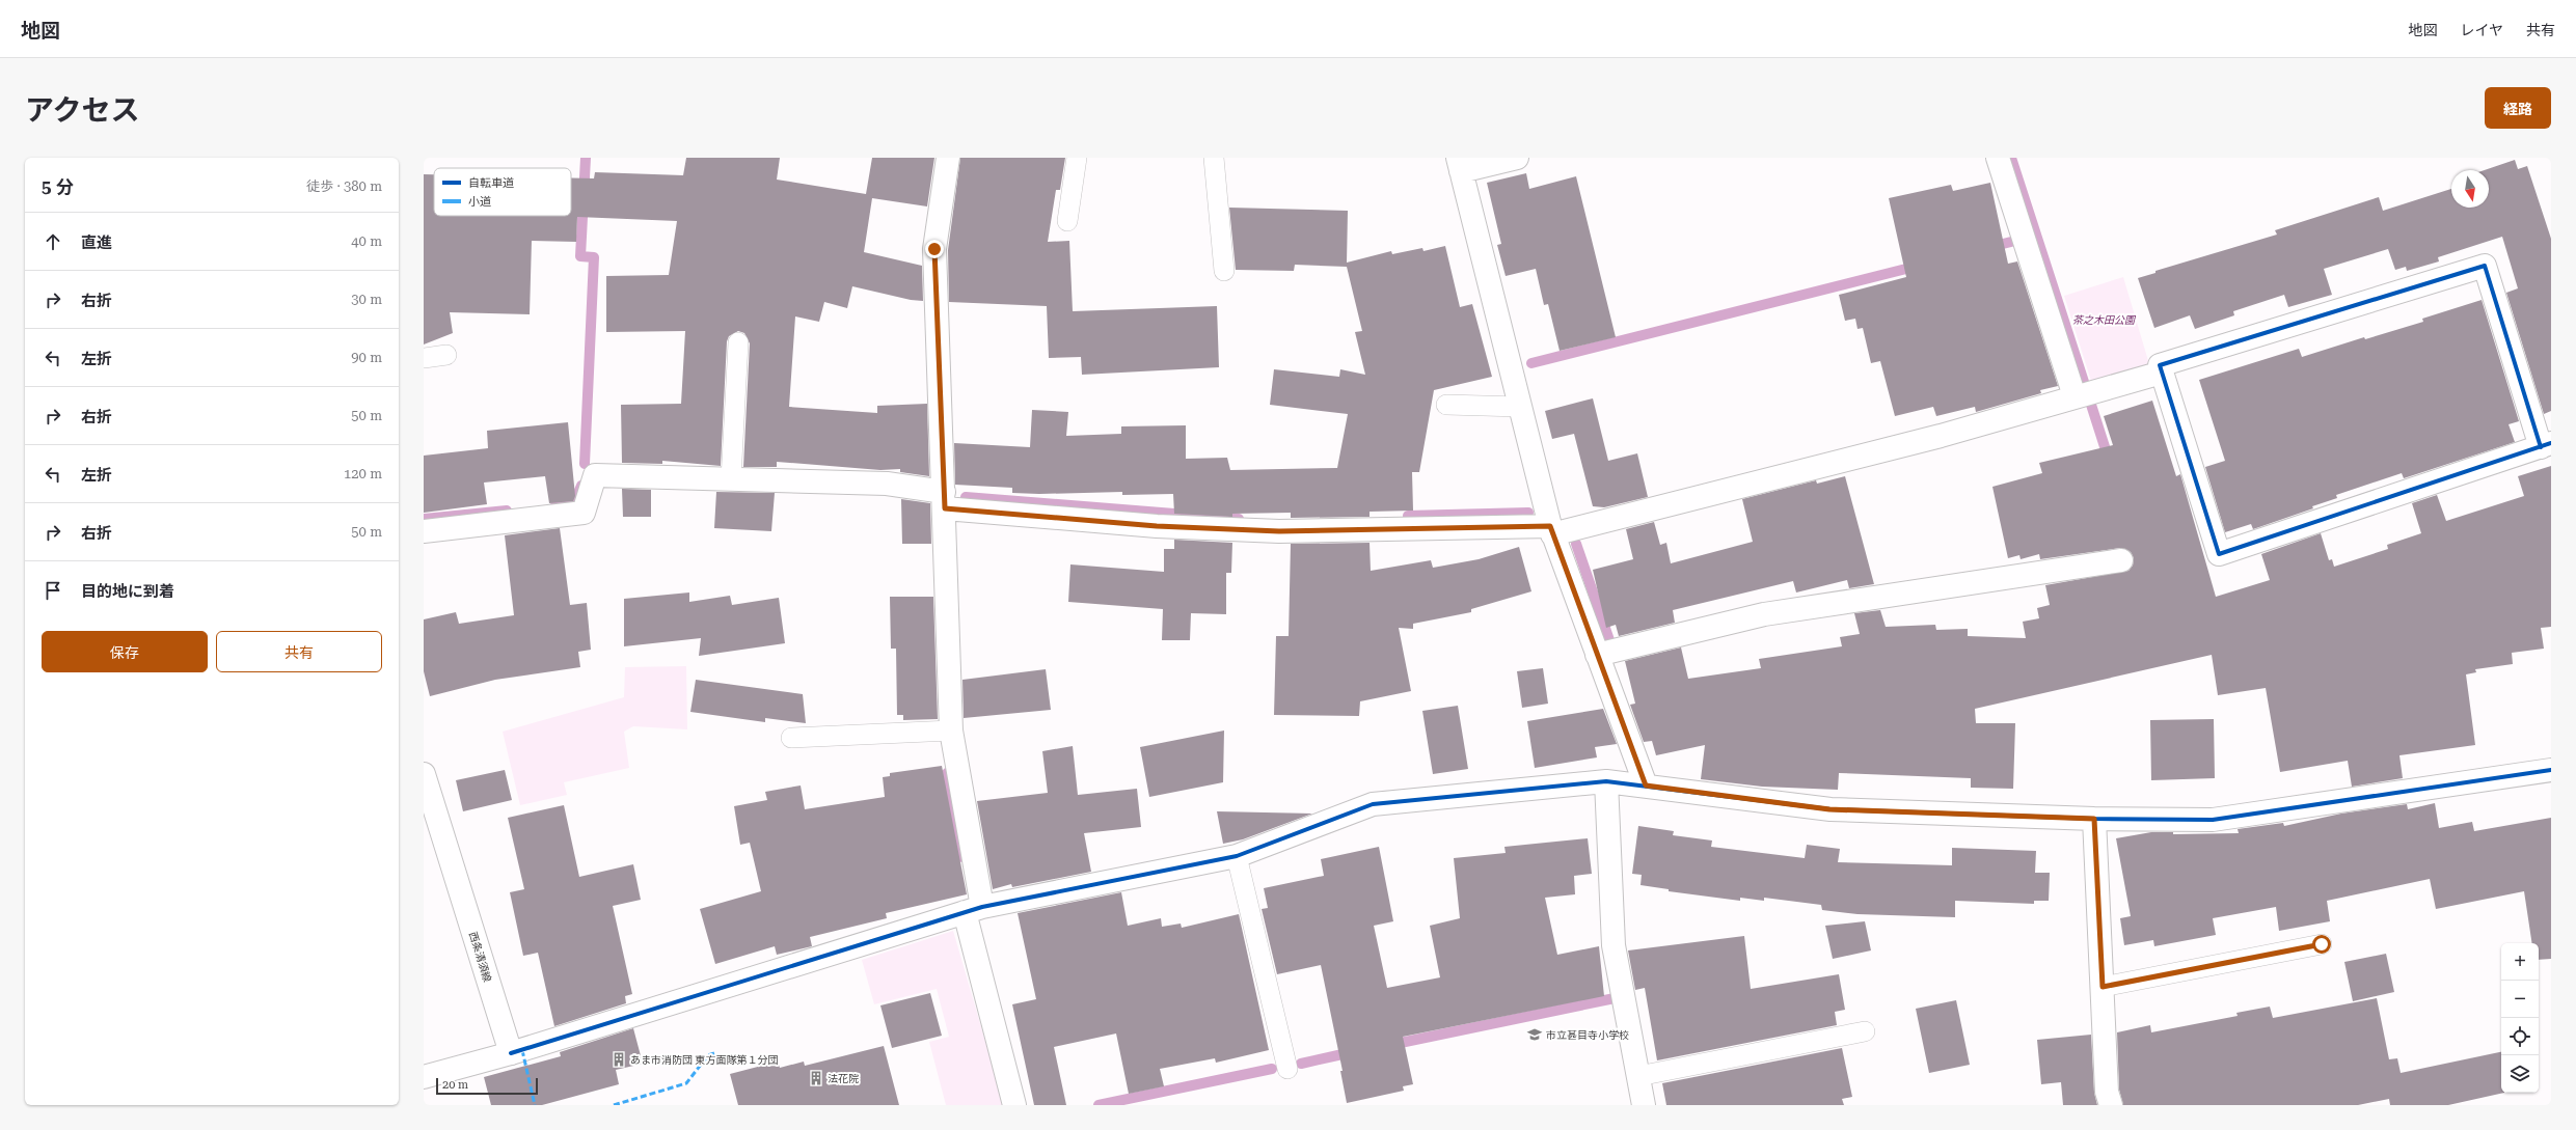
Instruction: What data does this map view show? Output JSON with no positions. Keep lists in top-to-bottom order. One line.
{"streets":{"street":["西条清須線"]},"parks":["茶之木田公園"],"places":{"school or university":["市立甚目寺小学校"],"building":["あま市消防団 東方面隊第１分団","法花院"]},"legend":["自転車道","小道"],"scale_bar":"20 m","north":"bottom","page":{"header":"地図","nav":["地図","レイヤ","共有"],"title":"アクセス","buttons":["経路",["保存","共有"]],"heading":["5 分","徒歩 · 380 m"],"list":[["直進","40 m"],["右折","30 m"],["左折","90 m"],["右折","50 m"],["左折","120 m"],["右折","50 m"],"目的地に到着"],"map_buttons":["+","−"],"scale":"20 m"}}
